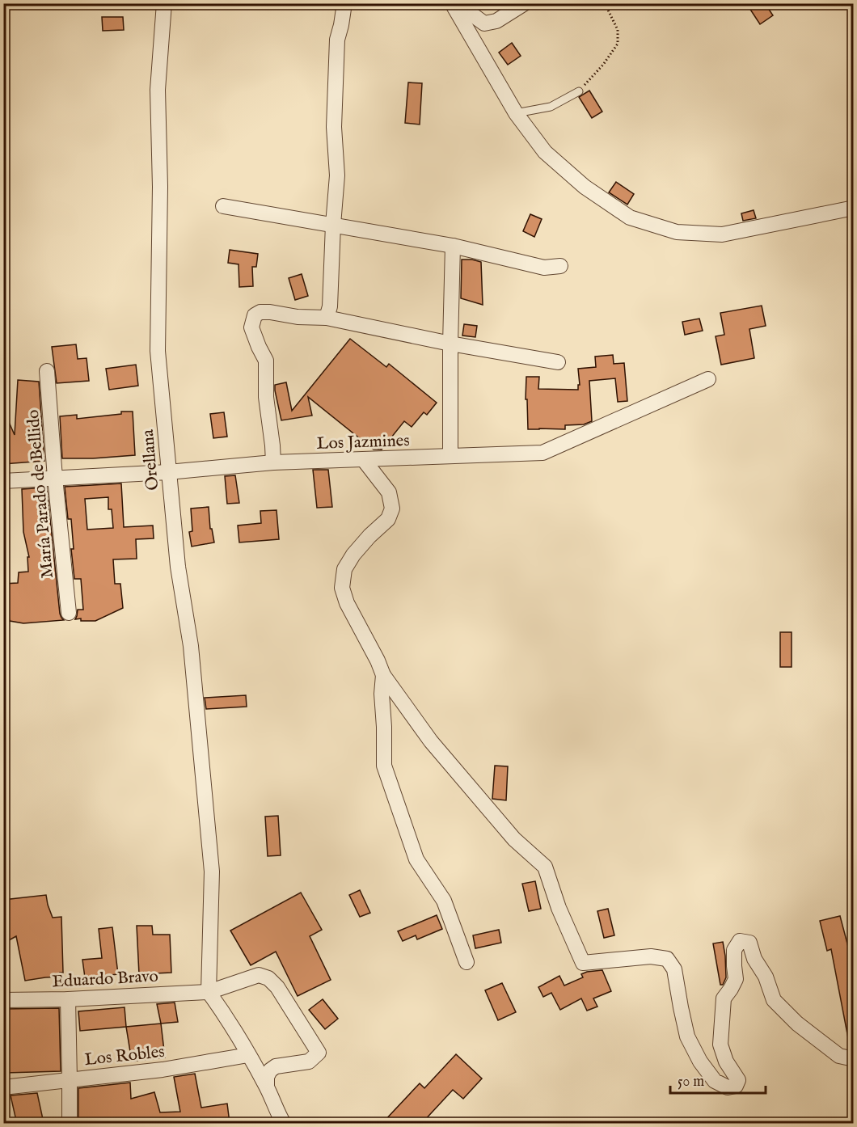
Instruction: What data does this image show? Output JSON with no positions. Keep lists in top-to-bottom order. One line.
{"streets":{"street":["Los Jazmines","Orellana","María Parado de Bellido","Eduardo Bravo","Los Robles"]},"crossings":[["Los Jazmines","Orellana"],["Los Jazmines","María Parado de Bellido"],["Orellana","Eduardo Bravo"]],"scale_bar":"50 m"}
